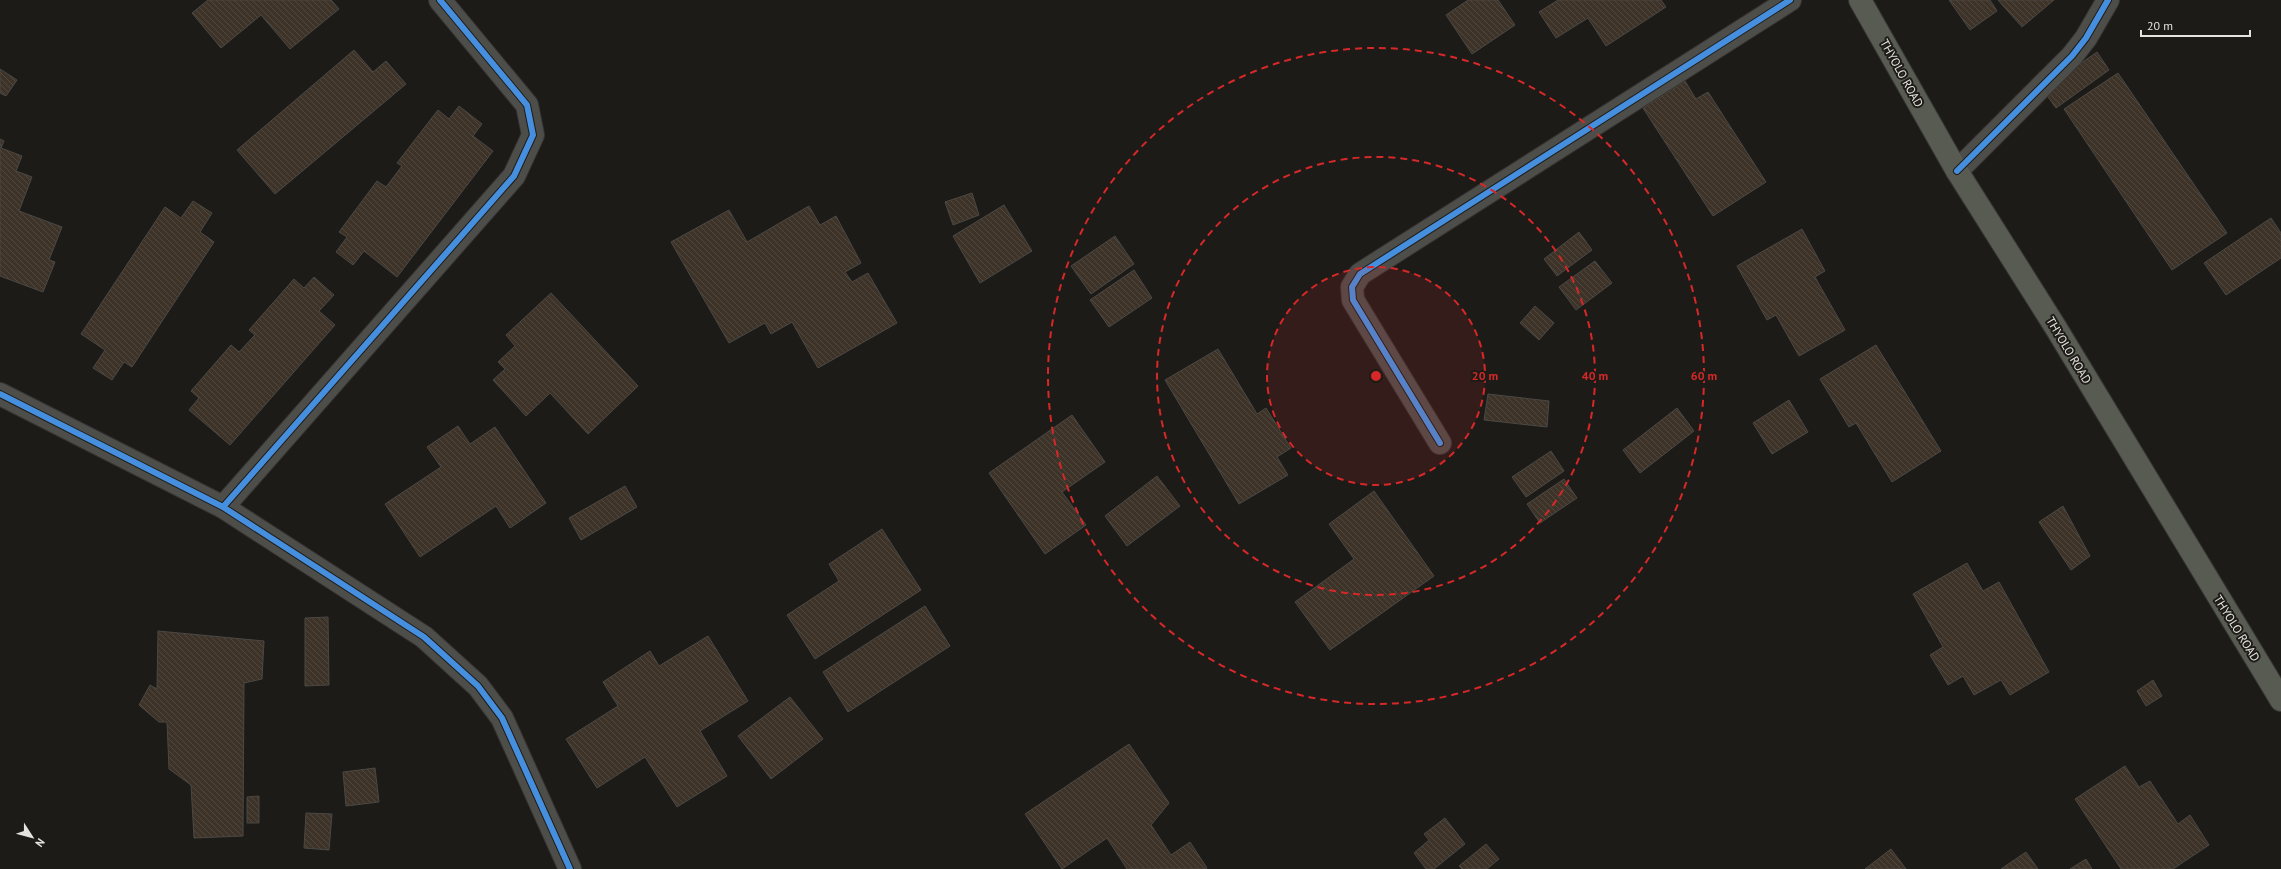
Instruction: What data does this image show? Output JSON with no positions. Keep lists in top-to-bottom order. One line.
{"streets":{"highway":["THYOLO ROAD"]},"scale_bar":"20 m","north":"bottom right","rings":["20 m","40 m","60 m"]}
